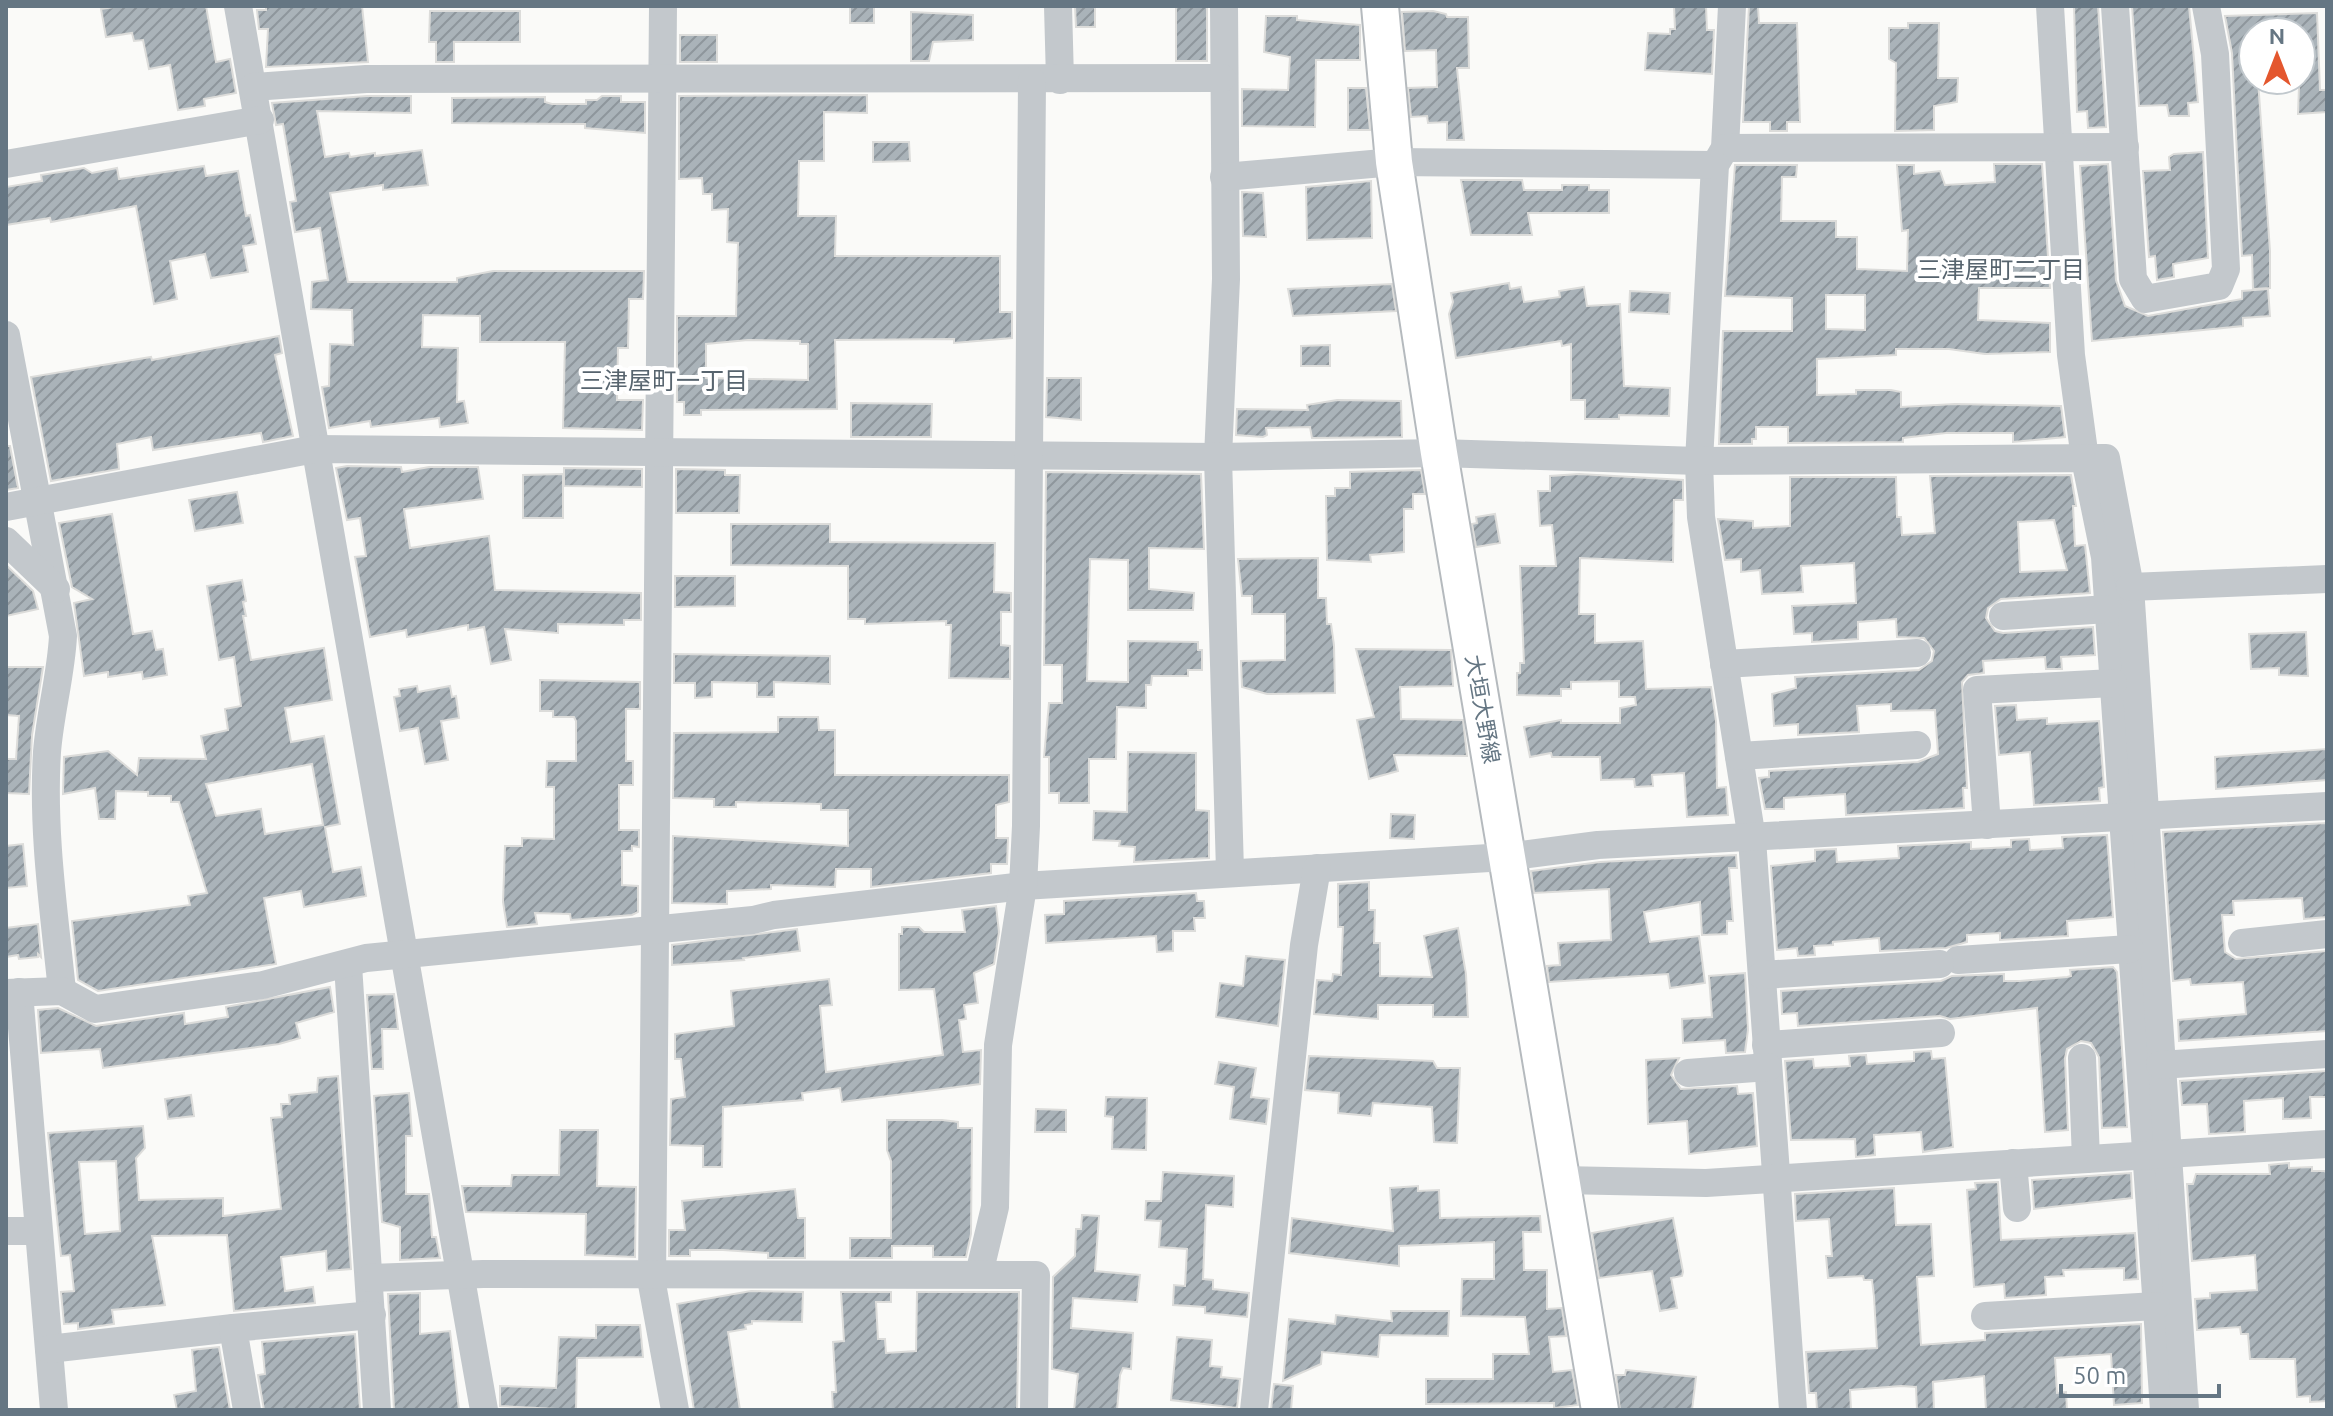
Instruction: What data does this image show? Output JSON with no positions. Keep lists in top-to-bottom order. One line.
{"streets":{"main road":["大垣大野線"]},"districts":["三津屋町二丁目","三津屋町一丁目"],"scale_bar":"50 m","north":"top"}
